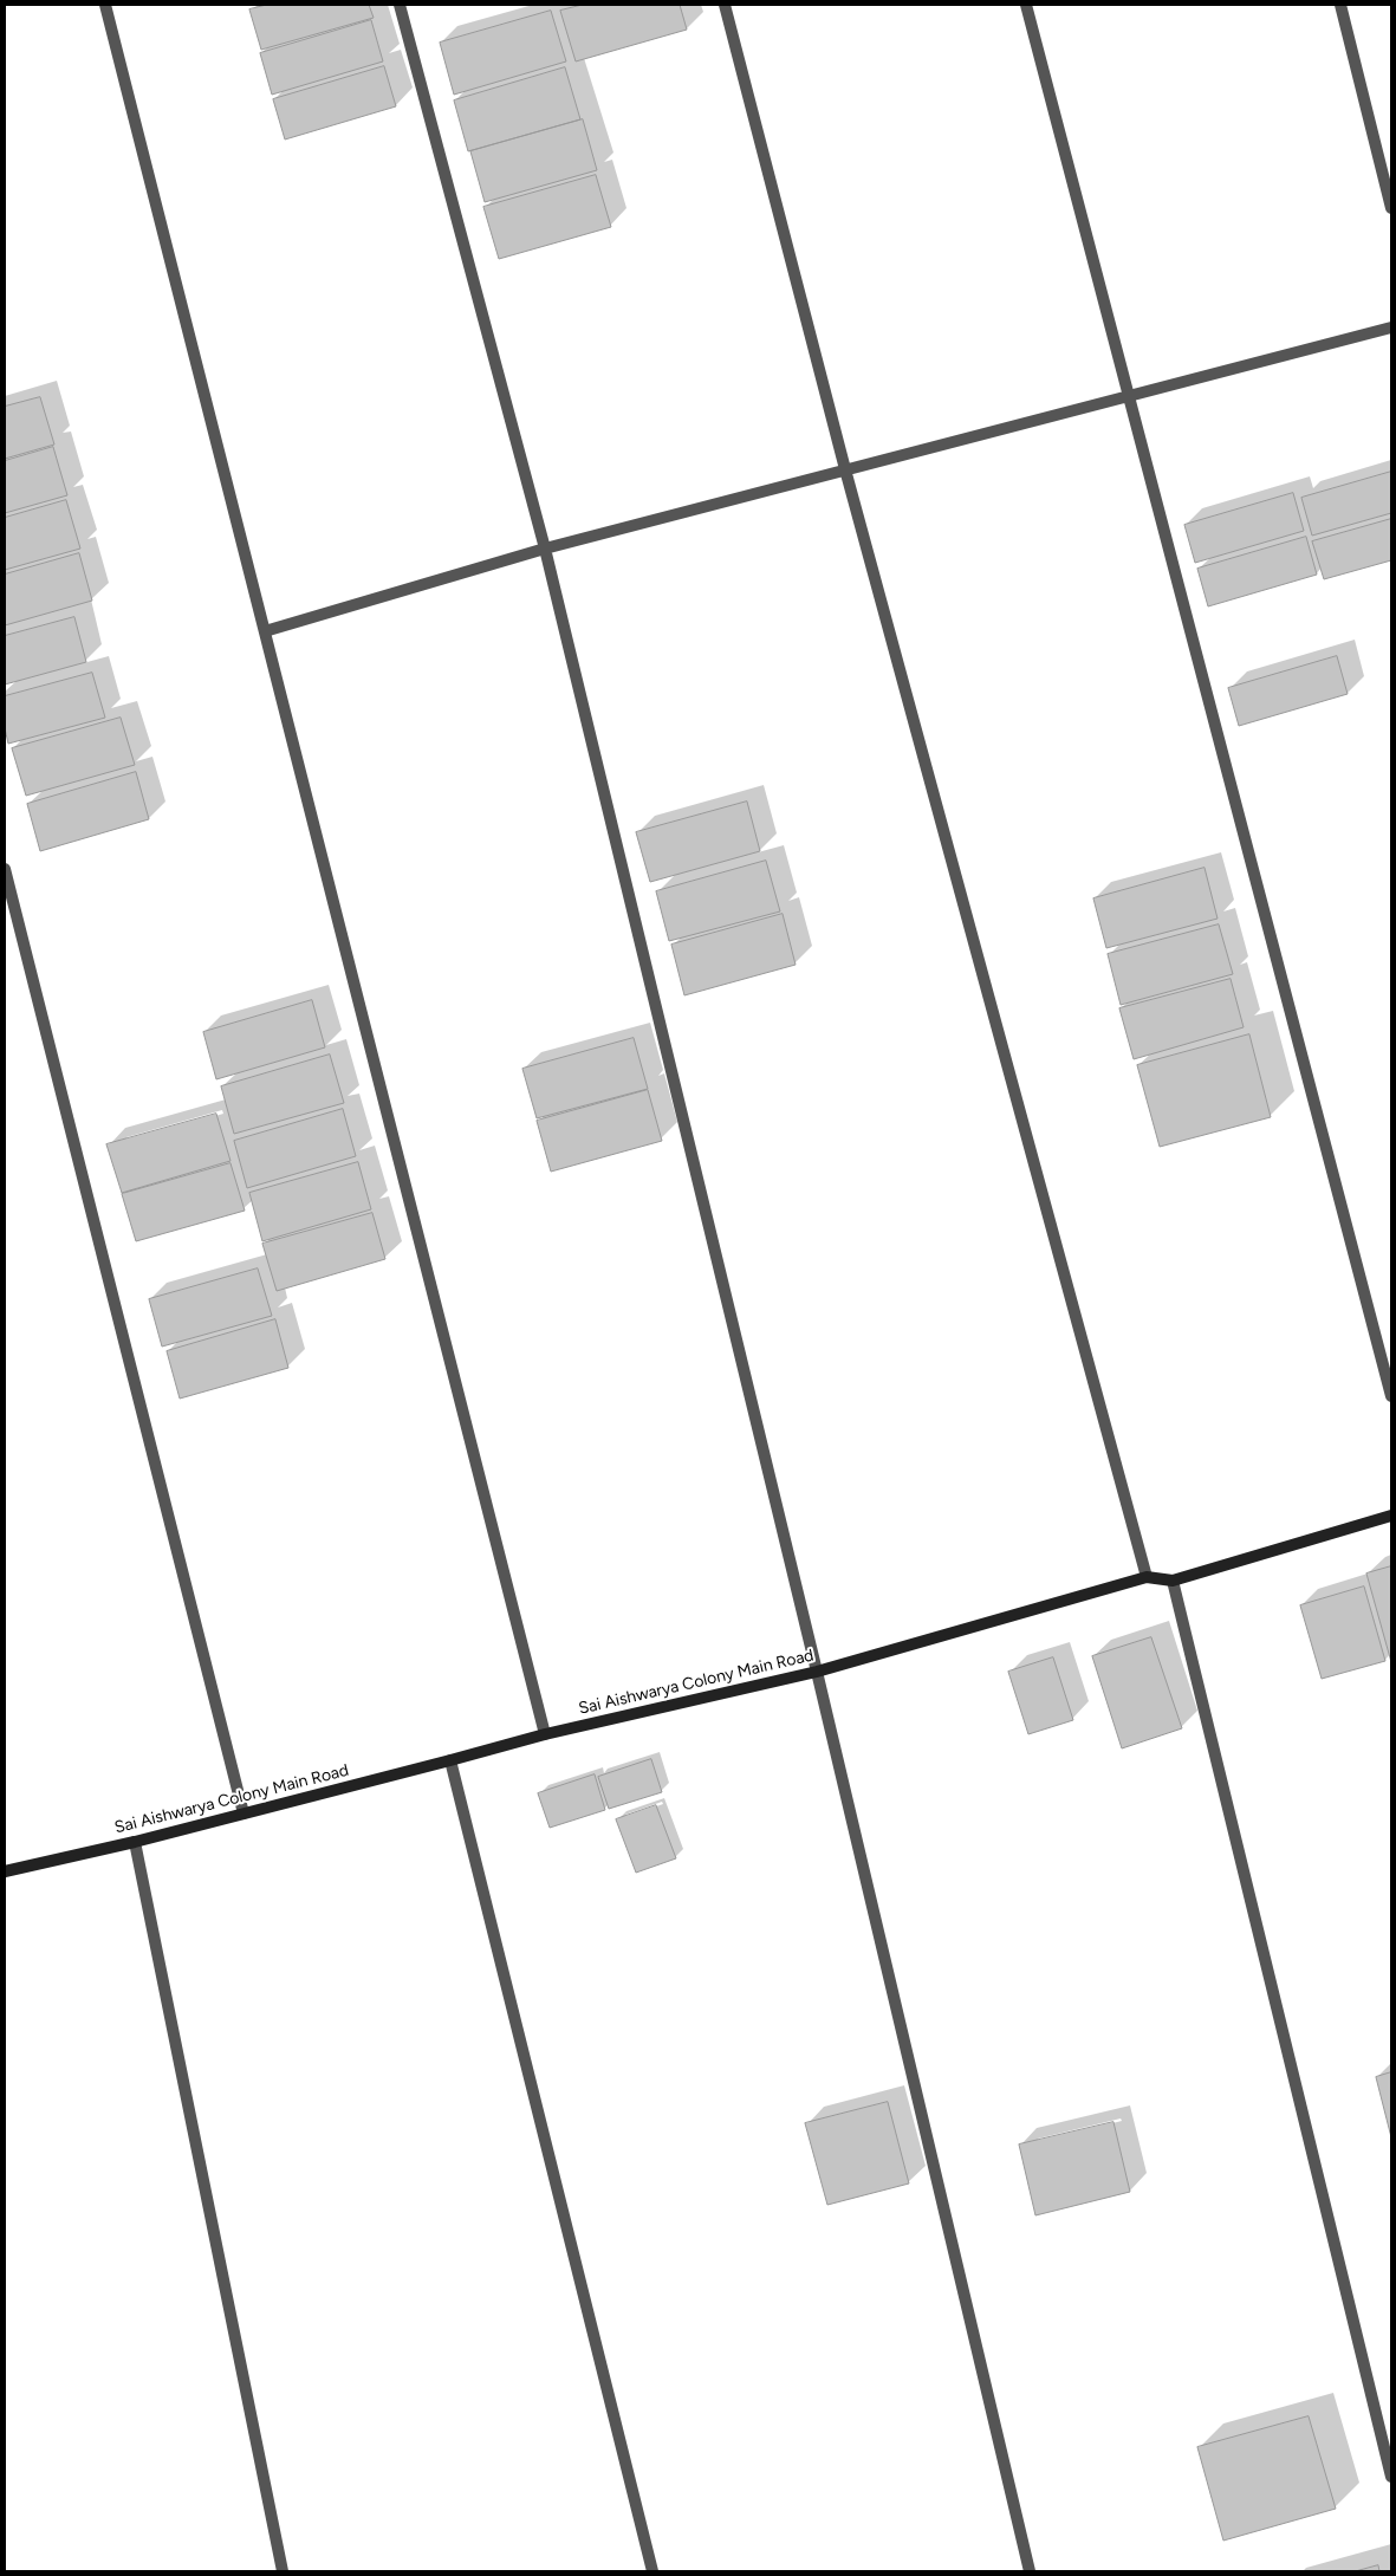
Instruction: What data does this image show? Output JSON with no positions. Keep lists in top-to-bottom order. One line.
{"streets":{"street":["Sai Aishwarya Colony Main Road"]}}
